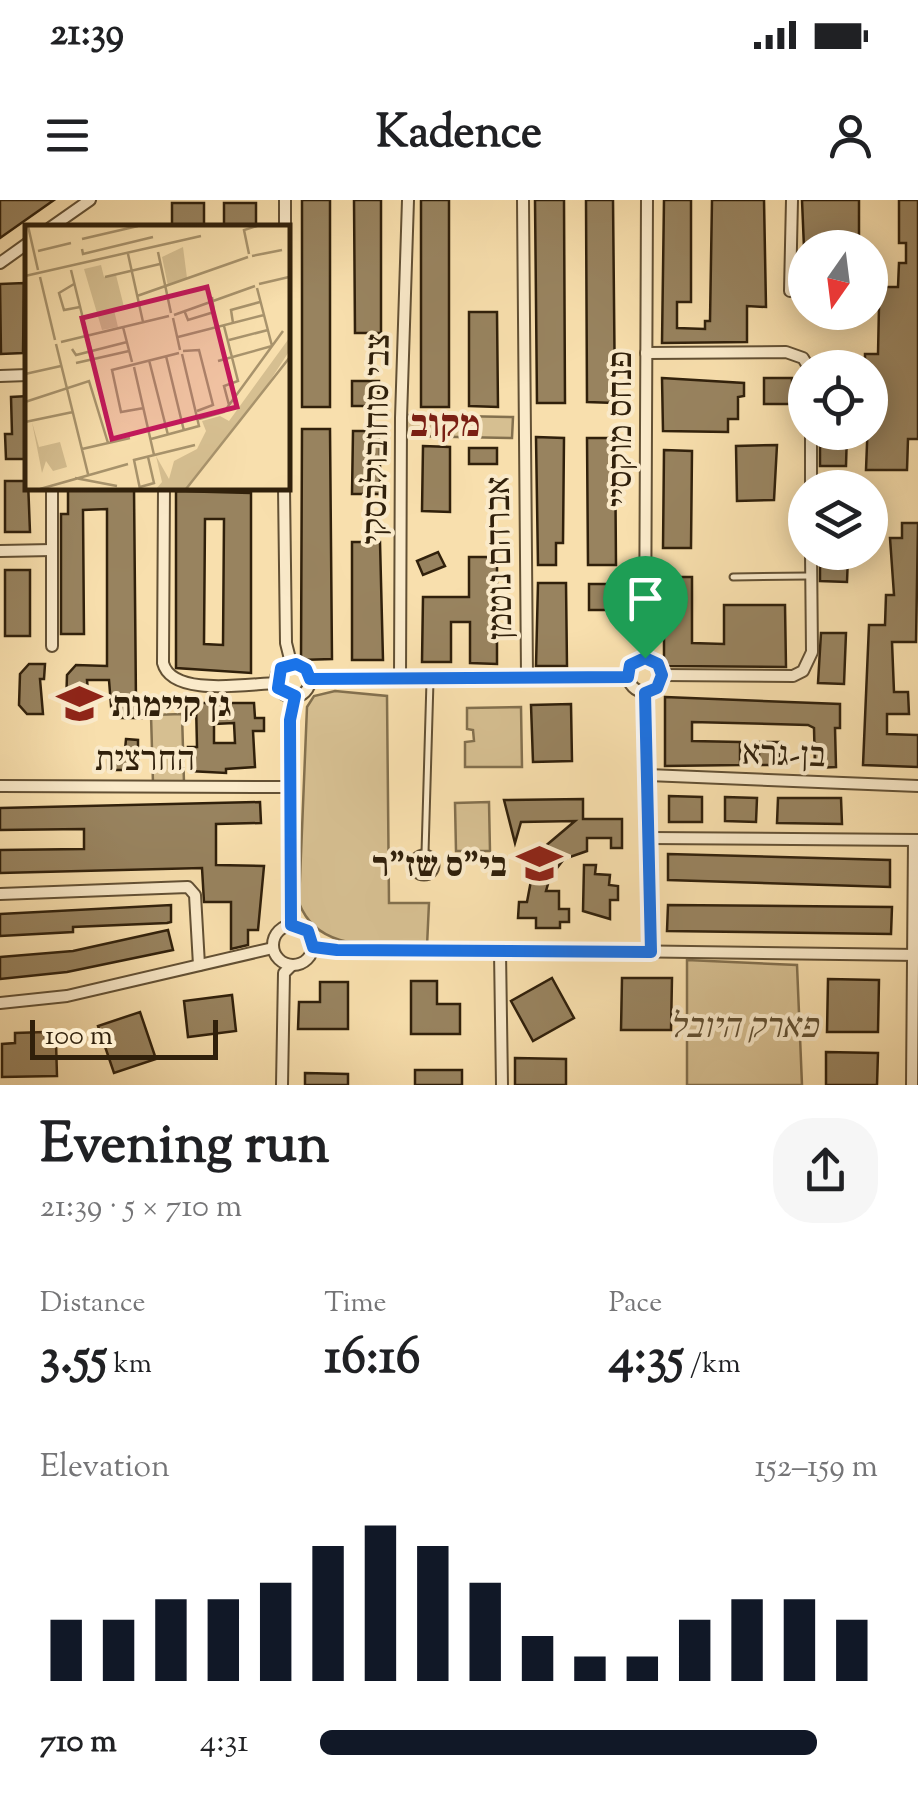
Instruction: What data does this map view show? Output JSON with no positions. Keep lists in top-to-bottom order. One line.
{"streets":{"street":["פנחס מוקסיי","צבי סוחובולבסקי","אברהם נוטמן","בן-גרא","החרצית"]},"districts":["מקוב"],"parks":["פארק היובל"],"places":{"school or university":["גן קיימות","בי\"ס שז\"ר"]},"scale_bar":"100 m","north":"bottom","page":{"status":"21:39","header":"Kadence","scale":"100 m","heading":["Evening run","21:39 · 5 × 710 m"],"stats":[["Distance","3.55 km"],["Time","16:16"],["Pace","4:35 /km"]],"chart":["Elevation","152–159 m"],"list":[{"name":"710 m","note":"4:31"}]}}
